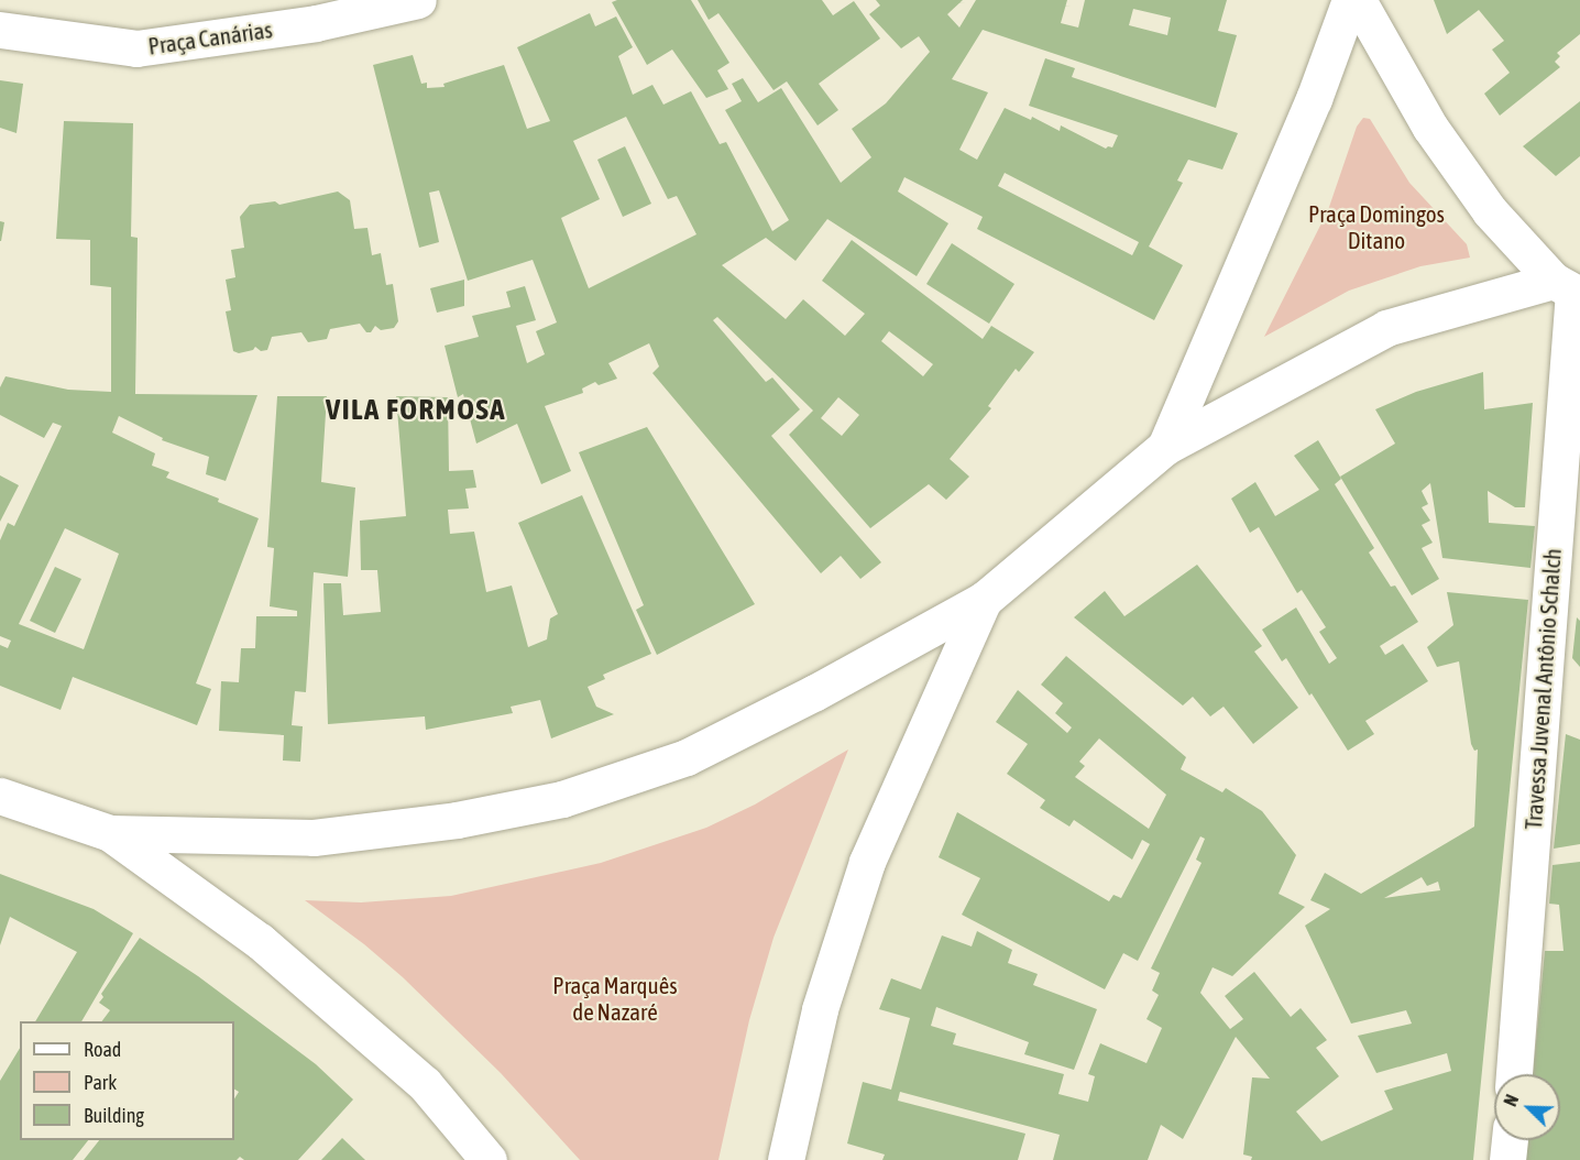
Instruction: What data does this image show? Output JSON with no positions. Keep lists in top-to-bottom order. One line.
{"streets":{"street":["Praça Canárias","Travessa Juvenal Antônio Schalch"]},"districts":["VILA FORMOSA"],"parks":["Praça Domingos Ditano","Praça Marquês de Nazaré"],"legend":["Road","Park","Building"],"north":"top left"}
